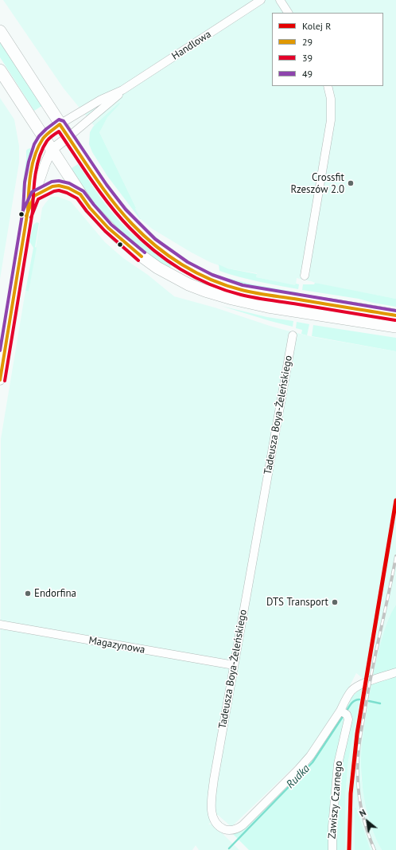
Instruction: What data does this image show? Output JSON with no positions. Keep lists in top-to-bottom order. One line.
{"streets":{"street":["Handlowa","Tadeusza Boya-Żeleńskiego","Magazynowa","Zawiszy Czarnego"]},"crossings":[["Tadeusza Boya-Żeleńskiego","Magazynowa"],["Tadeusza Boya-Żeleńskiego","Zawiszy Czarnego"]],"water":["Rudka"],"places":["Crossfit Rzeszów 2.0","Endorfina","DTS Transport"],"lines":["transit line 49","transit line 29","transit line 39","rail line R"],"legend":["Kolej R","29","39","49"],"north":"top left"}
